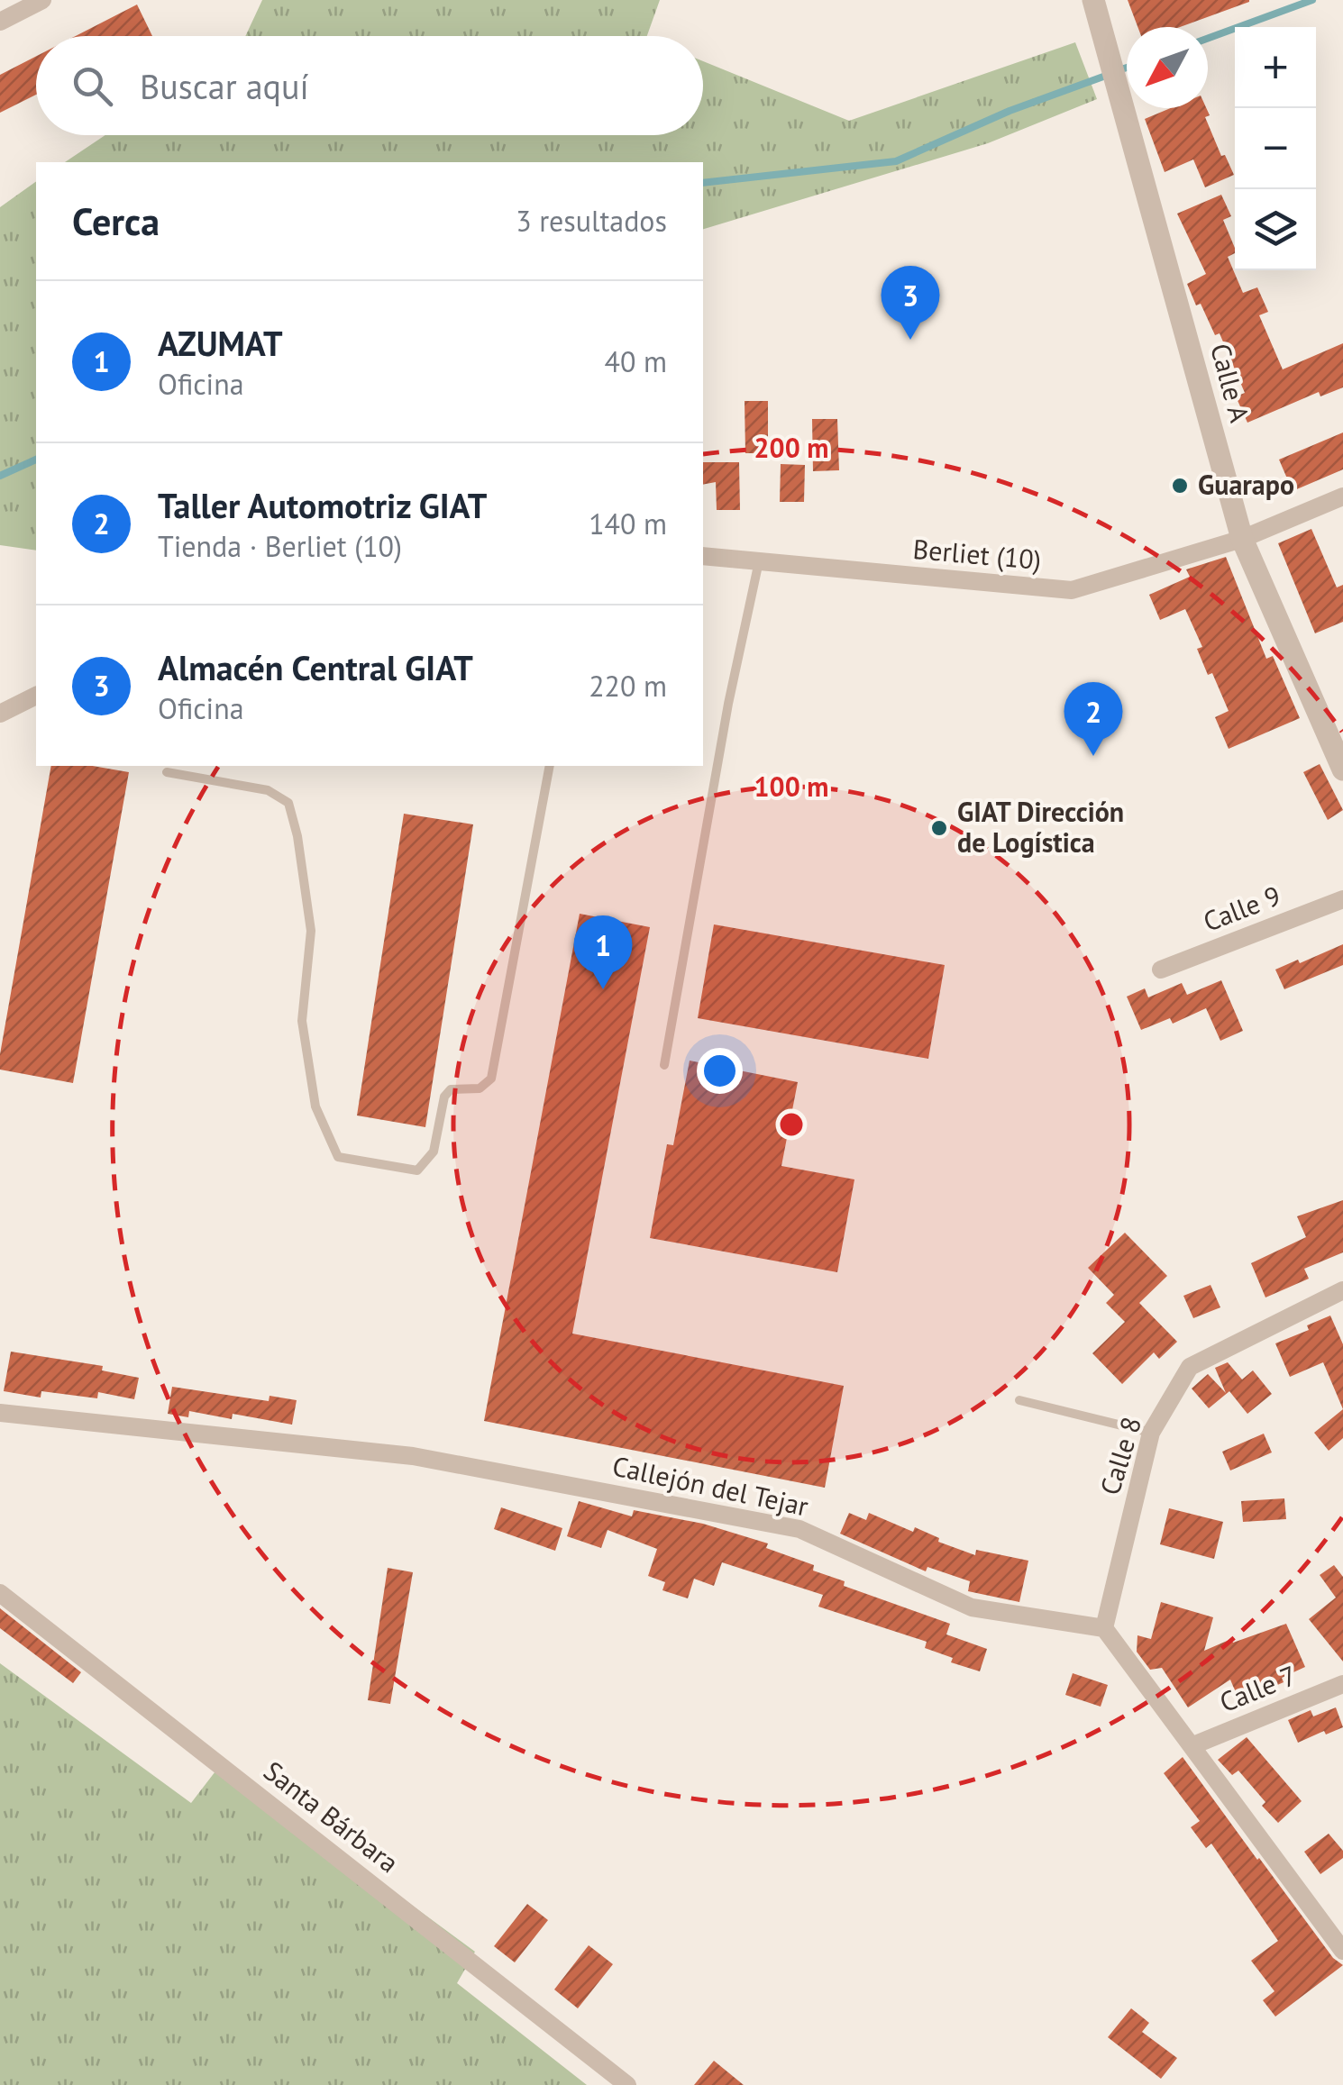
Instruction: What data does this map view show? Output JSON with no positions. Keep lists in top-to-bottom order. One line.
{"streets":{"street":["Calle A","Berliet (10)","Calle 9","Calle 8","Callejón del Tejar","Calle 7","Santa Bárbara"]},"crossings":[["Calle A","Berliet (10)"],["Calle 8","Callejón del Tejar"]],"places":["Guarapo","GIAT Dirección de Logística"],"north":"bottom left","page":{"map_buttons":["+","−"],"search":"Buscar aquí","heading":["Cerca","3 resultados"],"pins":["3","2","1"],"list":[{"mark":"1","name":"AZUMAT","note":"Oficina","value":"40 m"},{"mark":"2","name":"Taller Automotriz GIAT","note":"Tienda · Berliet (10)","value":"140 m"},{"mark":"3","name":"Almacén Central GIAT","note":"Oficina","value":"220 m"}]},"rings":["200 m","100 m"]}
